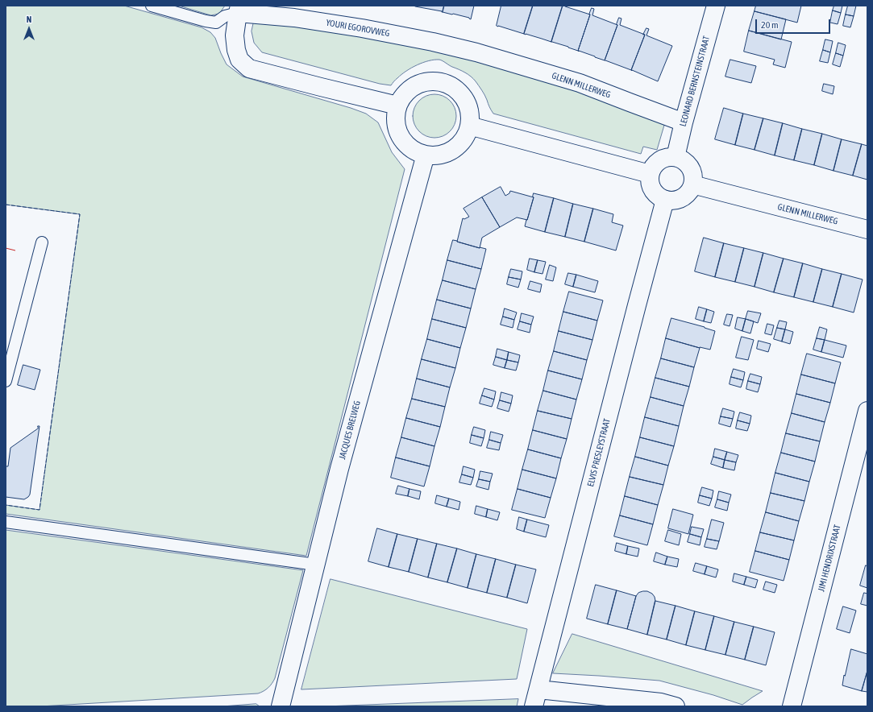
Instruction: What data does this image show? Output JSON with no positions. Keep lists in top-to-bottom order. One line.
{"streets":{"street":["YOURI EGOROVWEG","LEONARD BERNSTEINSTRAAT","GLENN MILLERWEG","JACQUES BRELWEG","ELVIS PRESLEYSTRAAT","JIMI HENDRIXSTRAAT"]},"crossings":[["YOURI EGOROVWEG","GLENN MILLERWEG"],["LEONARD BERNSTEINSTRAAT","GLENN MILLERWEG"],["LEONARD BERNSTEINSTRAAT","ELVIS PRESLEYSTRAAT"],["GLENN MILLERWEG","ELVIS PRESLEYSTRAAT"]],"scale_bar":"20 m","north":"top"}
